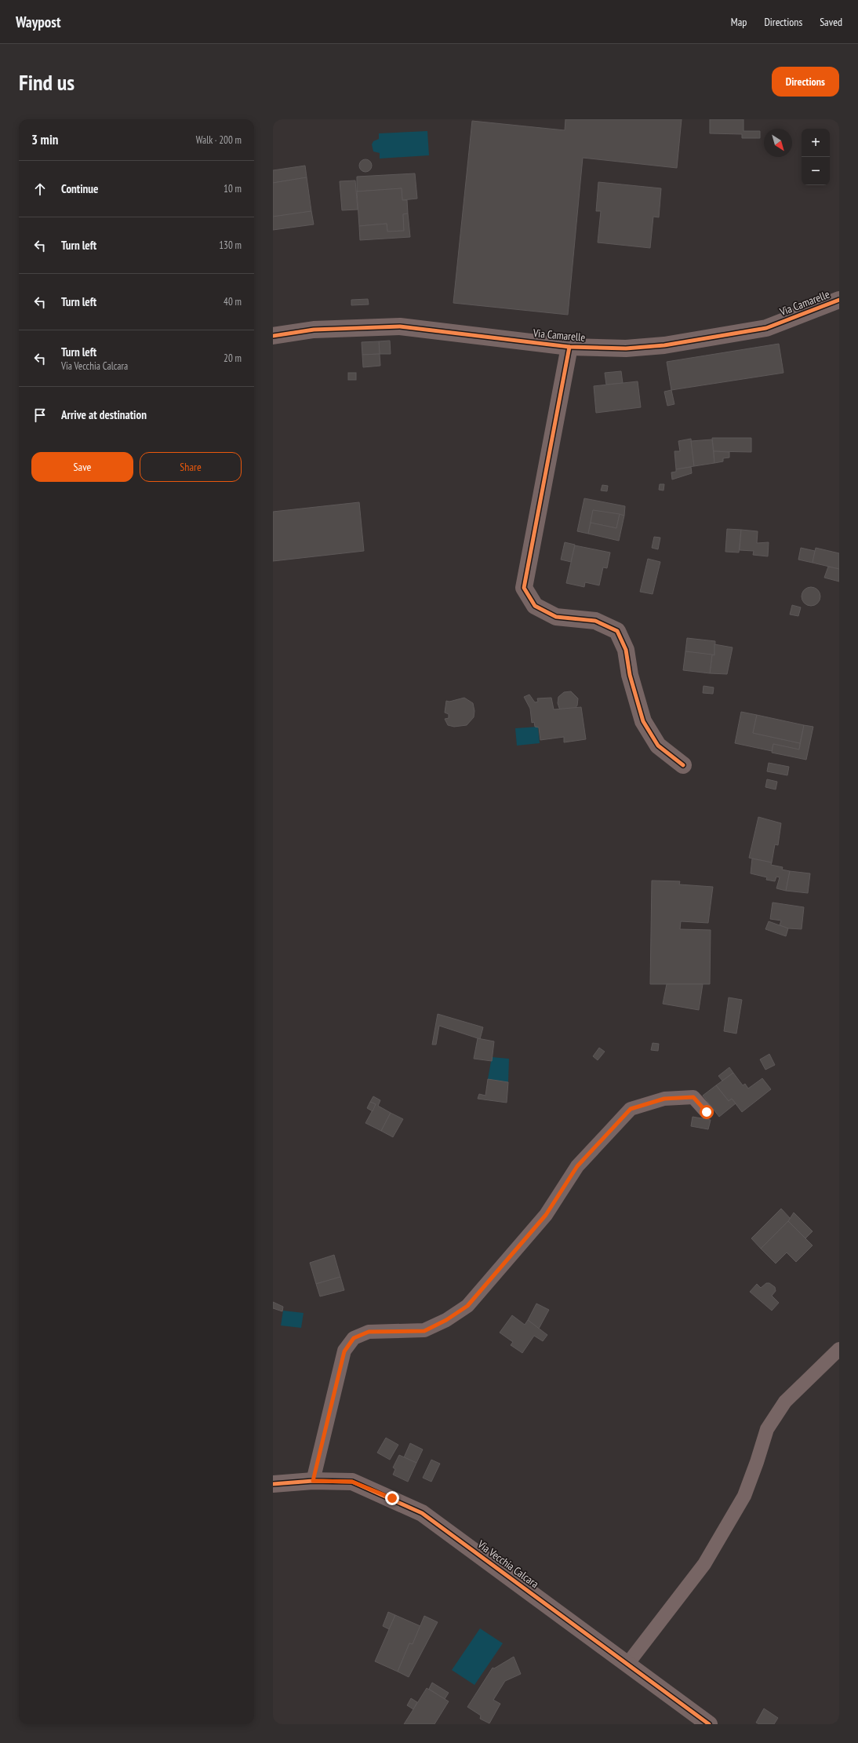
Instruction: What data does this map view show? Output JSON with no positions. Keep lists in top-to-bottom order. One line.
{"streets":{"street":["Via Camarelle","Via Vecchia Calcara"]},"north":"bottom right","page":{"header":"Waypost","nav":["Map","Directions","Saved"],"buttons":["Directions",["Save","Share"]],"title":"Find us","heading":["3 min","Walk · 200 m"],"map_buttons":["+","−"],"list":[["Continue","10 m"],["Turn left","130 m"],["Turn left","40 m"],["Turn left","Via Vecchia Calcara","20 m"],"Arrive at destination"]}}
